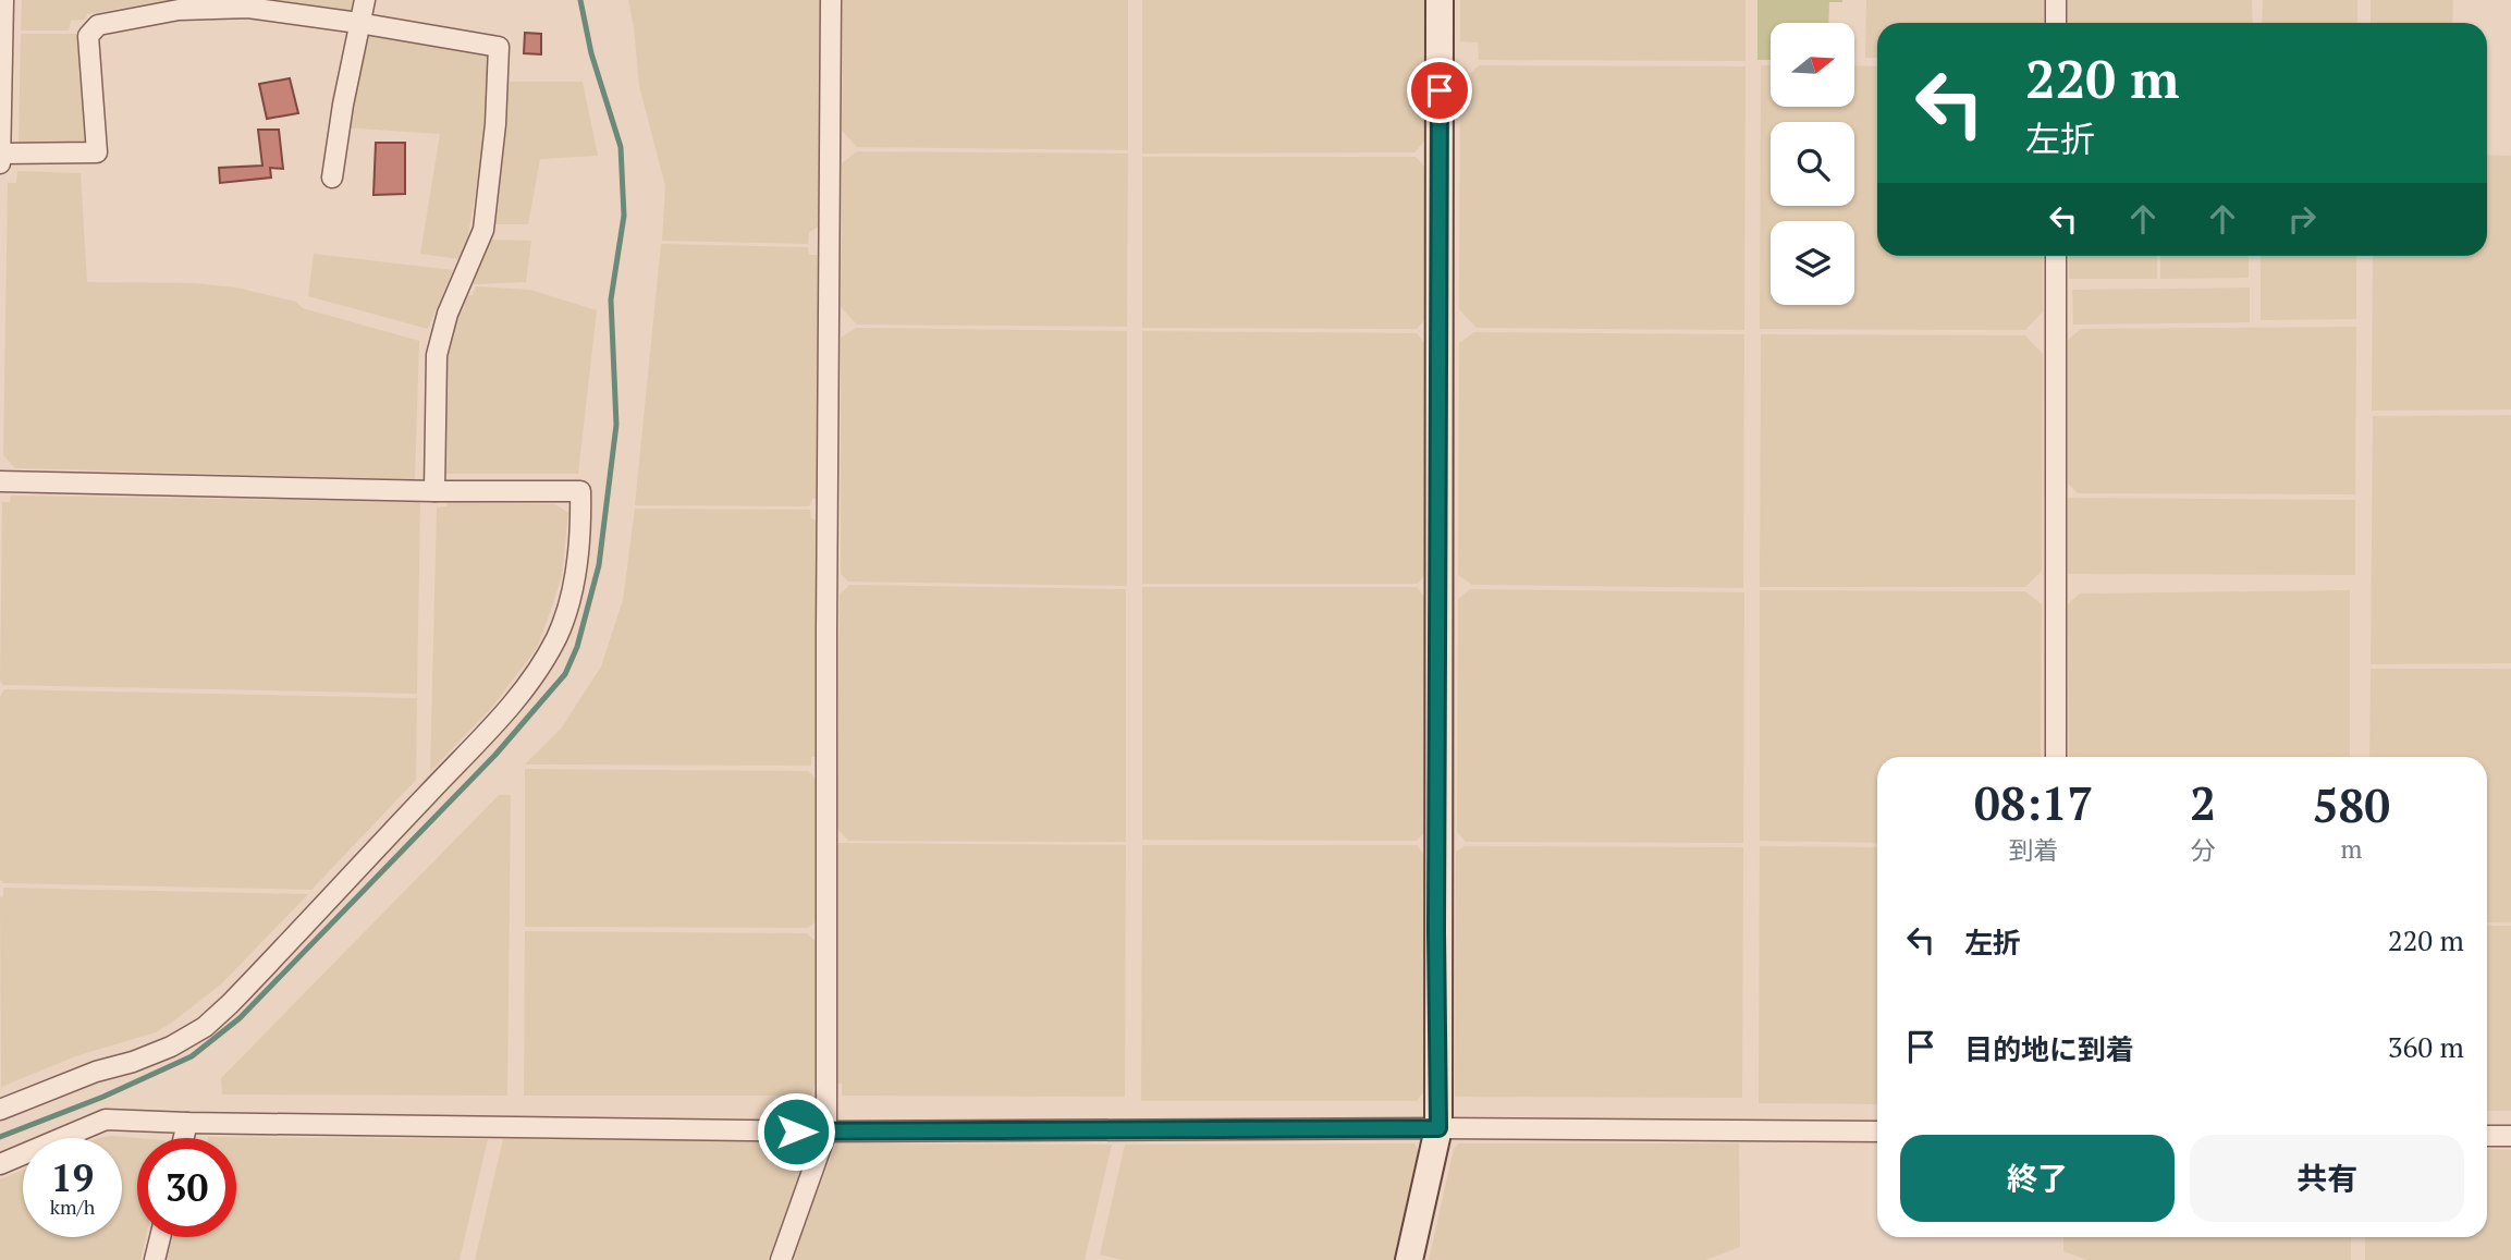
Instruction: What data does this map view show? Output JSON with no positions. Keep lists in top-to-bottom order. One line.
{"north":"right","page":{"turn":["220 m","左折"],"eta":["08:17","到着","2","分","580","m"],"list":[{"name":"左折","value":"220 m"},{"name":"目的地に到着","value":"360 m"}],"buttons":["終了","共有"],"speed":"19 km/h","limit":"30"}}
